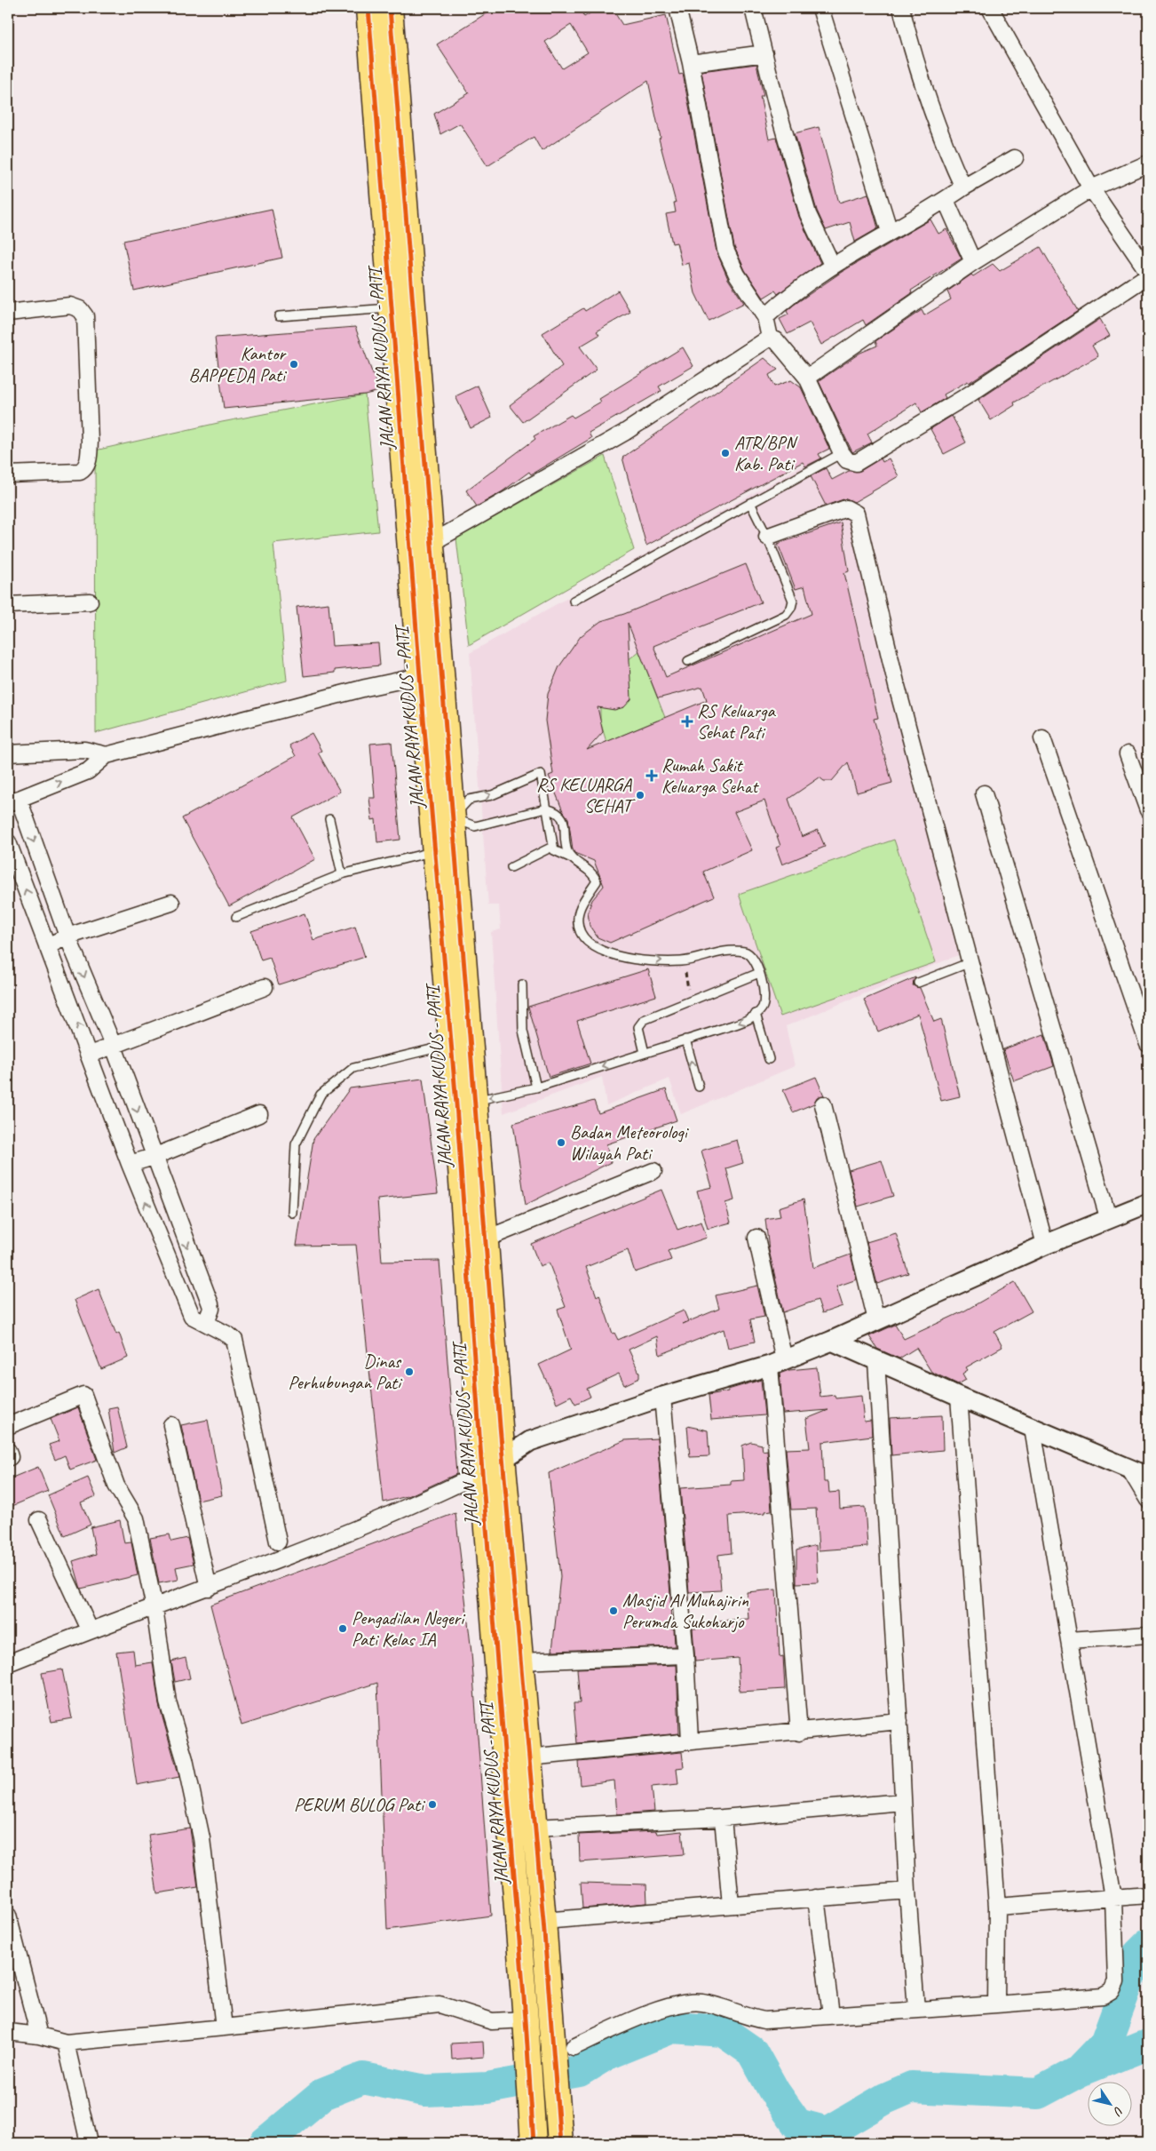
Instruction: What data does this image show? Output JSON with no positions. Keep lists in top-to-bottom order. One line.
{"streets":{"main road":["JALAN RAYA KUDUS - PATI"]},"places":{"other":["Kantor BAPPEDA Pati","ATR/BPN Kab. Pati","RS KELUARGA SEHAT","Badan Meteorologi Wilayah Pati","Dinas Perhubungan Pati","Masjid Al Muhajirin Perumda Sukoharjo","Pengadilan Negeri Pati Kelas IA","PERUM BULOG Pati"],"health":["RS Keluarga Sehat Pati","Rumah Sakit Keluarga Sehat"]},"north":"bottom right"}
